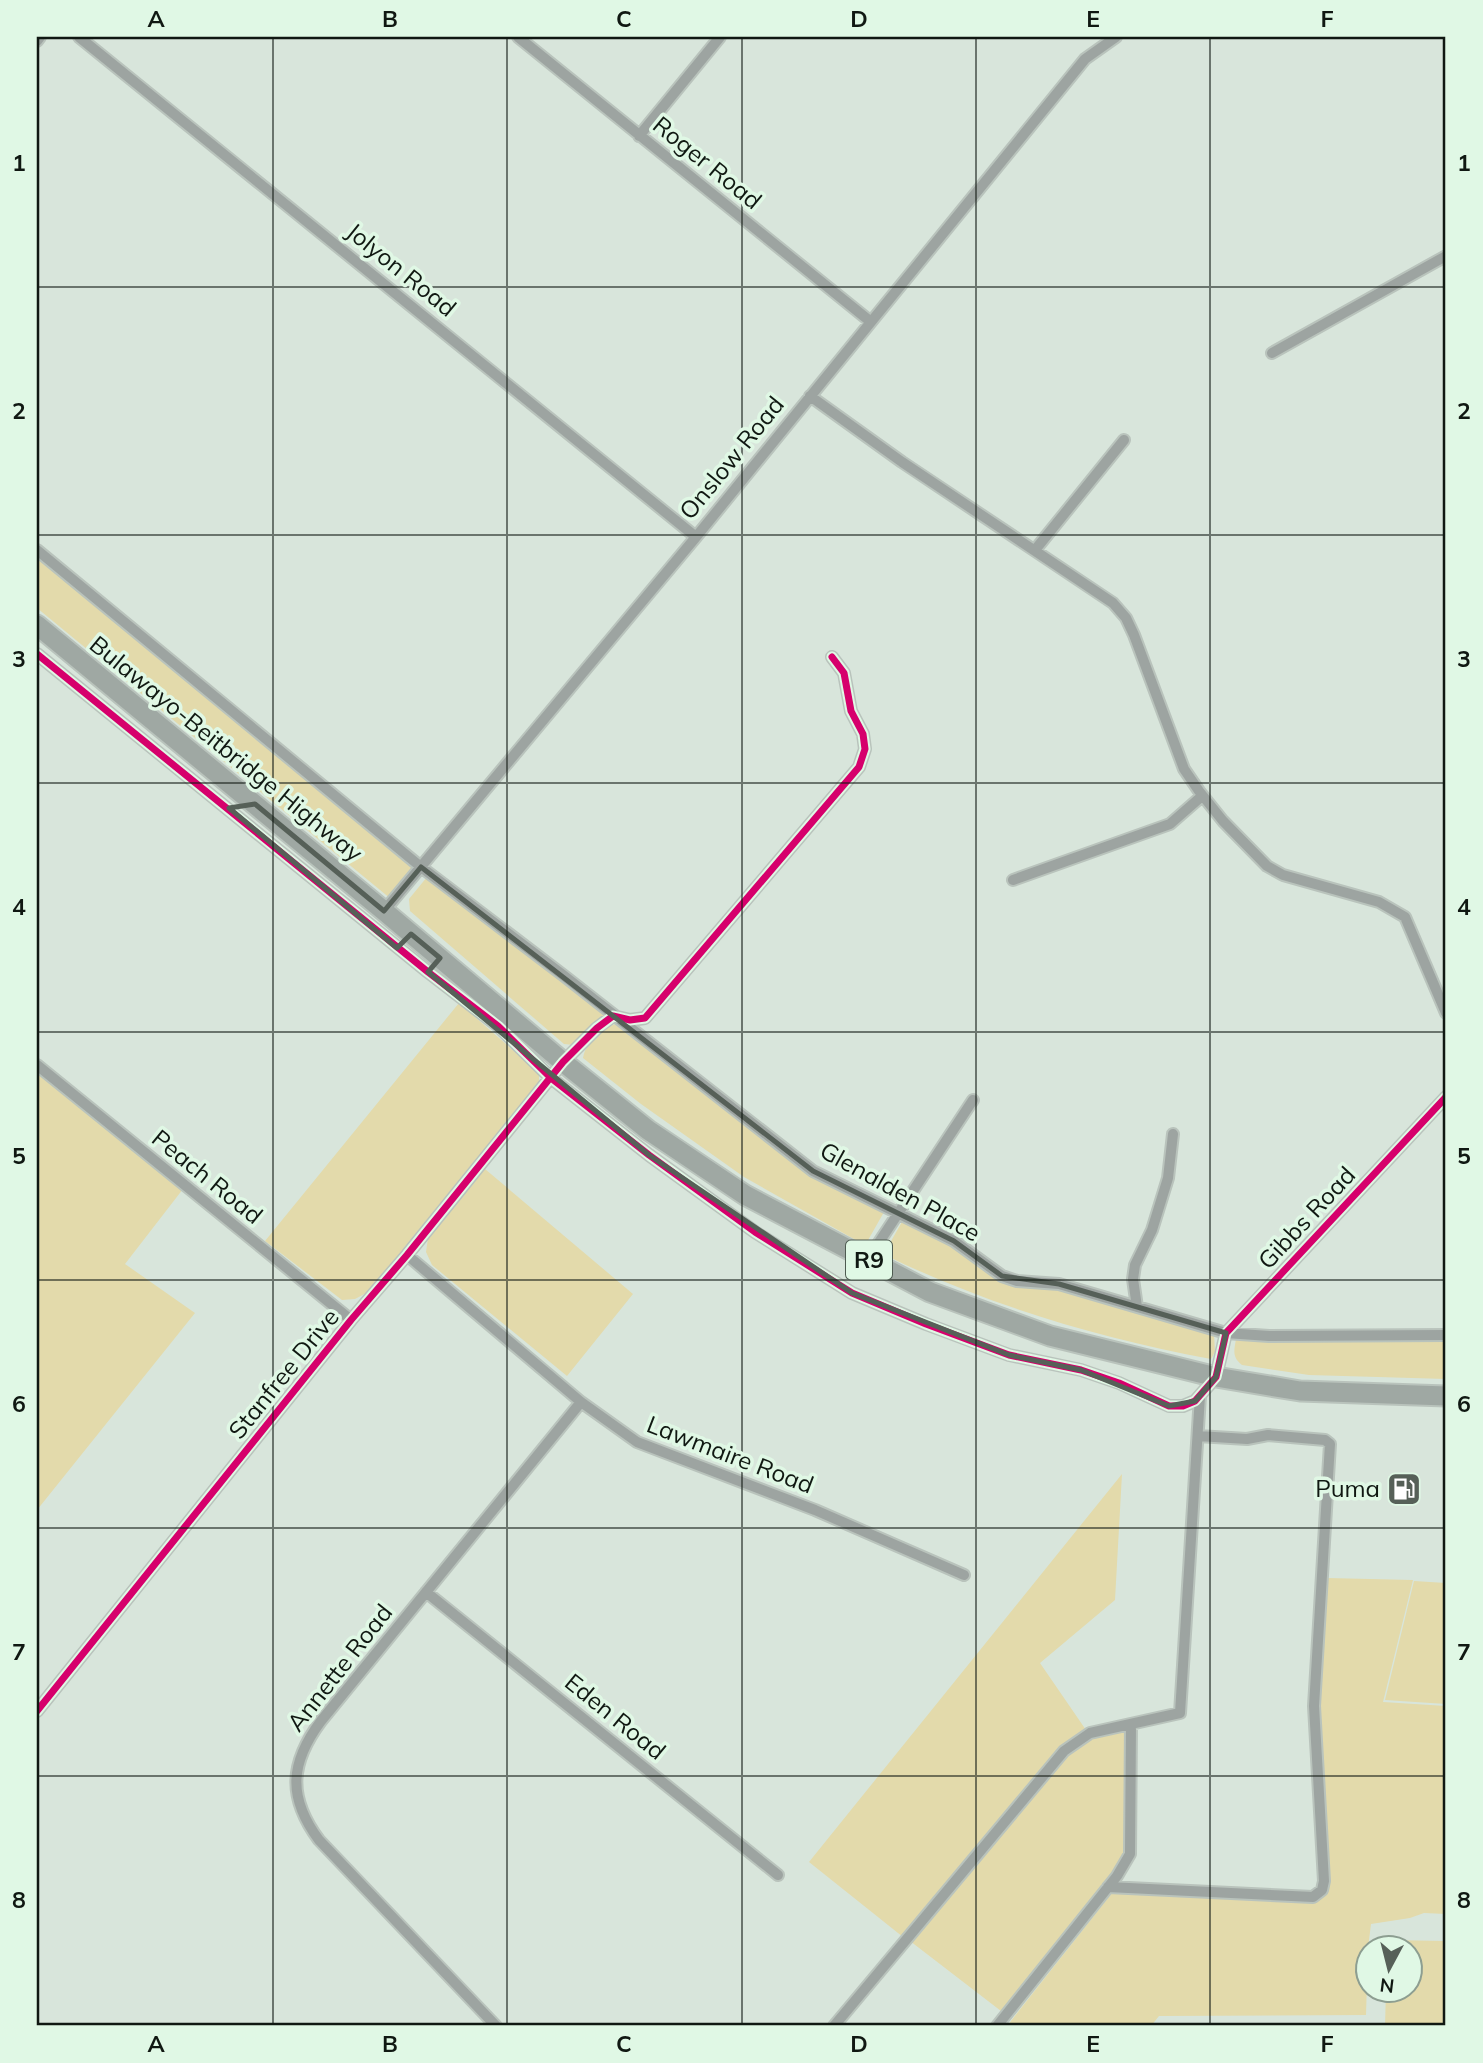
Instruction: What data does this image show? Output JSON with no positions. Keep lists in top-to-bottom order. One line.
{"streets":{"highway":["Bulawayo-Beitbridge Highway","R9"],"street":["Roger Road","Jolyon Road","Onslow Road","Peach Road","Glenalden Place","Gibbs Road","Stanfree Drive","Lawmaire Road","Annette Road","Eden Road"]},"crossings":[["Roger Road","Onslow Road"],["Jolyon Road","Onslow Road"],["Onslow Road","Bulawayo-Beitbridge Highway"],["Onslow Road","Glenalden Place"],["Onslow Road","R9"],["Bulawayo-Beitbridge Highway","R9"],["Peach Road","Stanfree Drive"],["Glenalden Place","Gibbs Road"],["Glenalden Place","Stanfree Drive"],["R9","Stanfree Drive"],["Stanfree Drive","Lawmaire Road"],["Lawmaire Road","Annette Road"],["Annette Road","Eden Road"]],"places":{"fuel station":["Puma"]},"north":"bottom","grid":{"columns":["A","B","C","D","E","F"],"rows":["1","2","3","4","5","6","7","8"]}}
